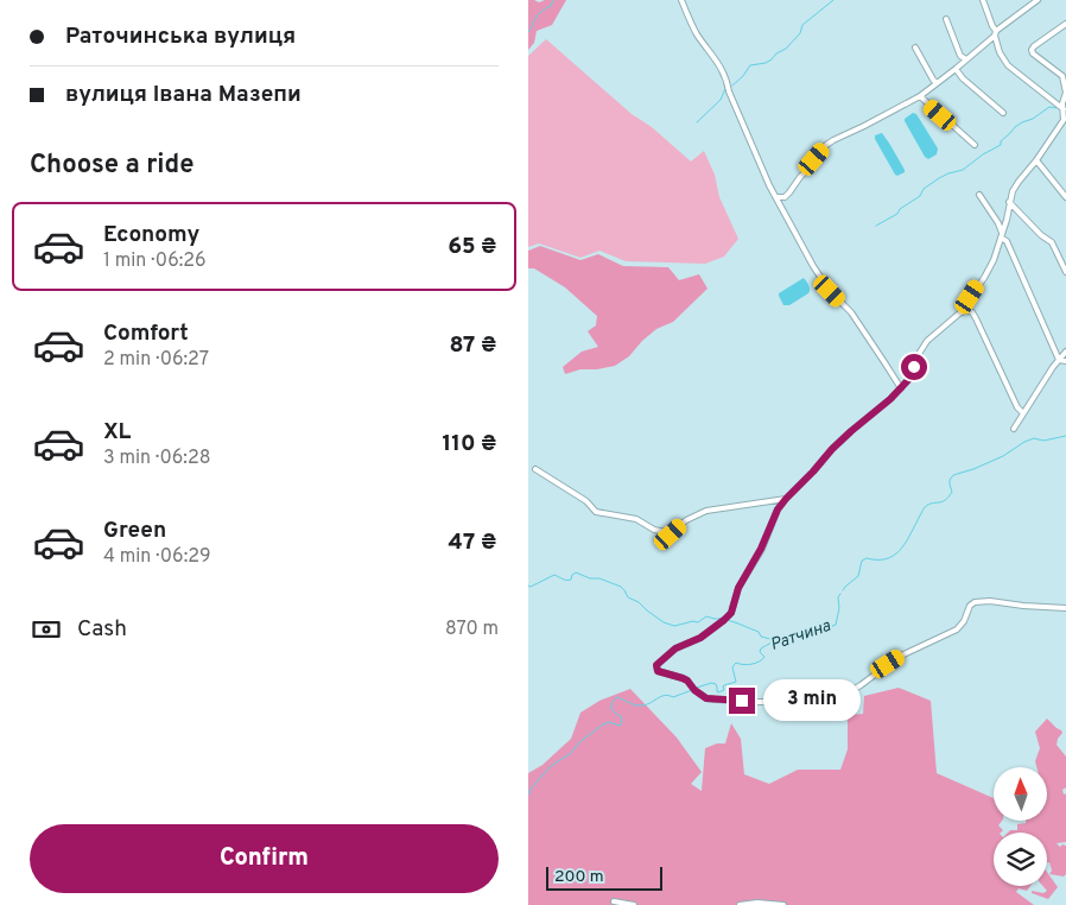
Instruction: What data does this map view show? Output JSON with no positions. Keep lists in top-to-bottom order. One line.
{"water":["Ратчина"],"scale_bar":"200 m","north":"top","page":{"banner":["Раточинська вулиця","вулиця Івана Мазепи"],"heading":"Choose a ride","list":[{"name":"Economy","note":"1 min · 06:26","value":"65 ₴"},{"name":"Comfort","note":"2 min · 06:27","value":"87 ₴"},{"name":"XL","note":"3 min · 06:28","value":"110 ₴"},{"name":"Green","note":"4 min · 06:29","value":"47 ₴"}],"pay":["Cash","870 m"],"bubble":"3 min","buttons":"Confirm","scale":"200 m"}}
